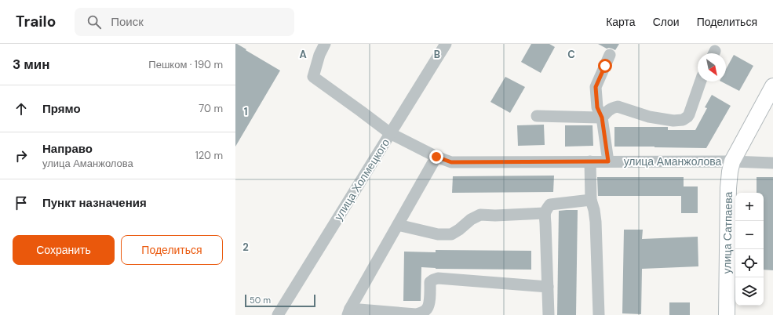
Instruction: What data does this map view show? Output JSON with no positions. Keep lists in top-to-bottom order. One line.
{"streets":{"main road":["улица Сатпаева"],"street":["улица Аманжолова","улица Холмецкого"]},"crossings":[["улица Аманжолова","улица Холмецкого"],["улица Аманжолова","улица Сатпаева"]],"scale_bar":"50 m","north":"bottom right","page":{"header":"Trailo","search":"Поиск","nav":["Карта","Слои","Поделиться"],"heading":["3 мин","Пешком · 190 m"],"list":[["Прямо","70 m"],["Направо","улица Аманжолова","120 m"],"Пункт назначения"],"map_buttons":["+","−"],"buttons":["Сохранить","Поделиться"],"scale":"50 m"},"grid":{"columns":["A","B","C"],"rows":["1","2"]}}
